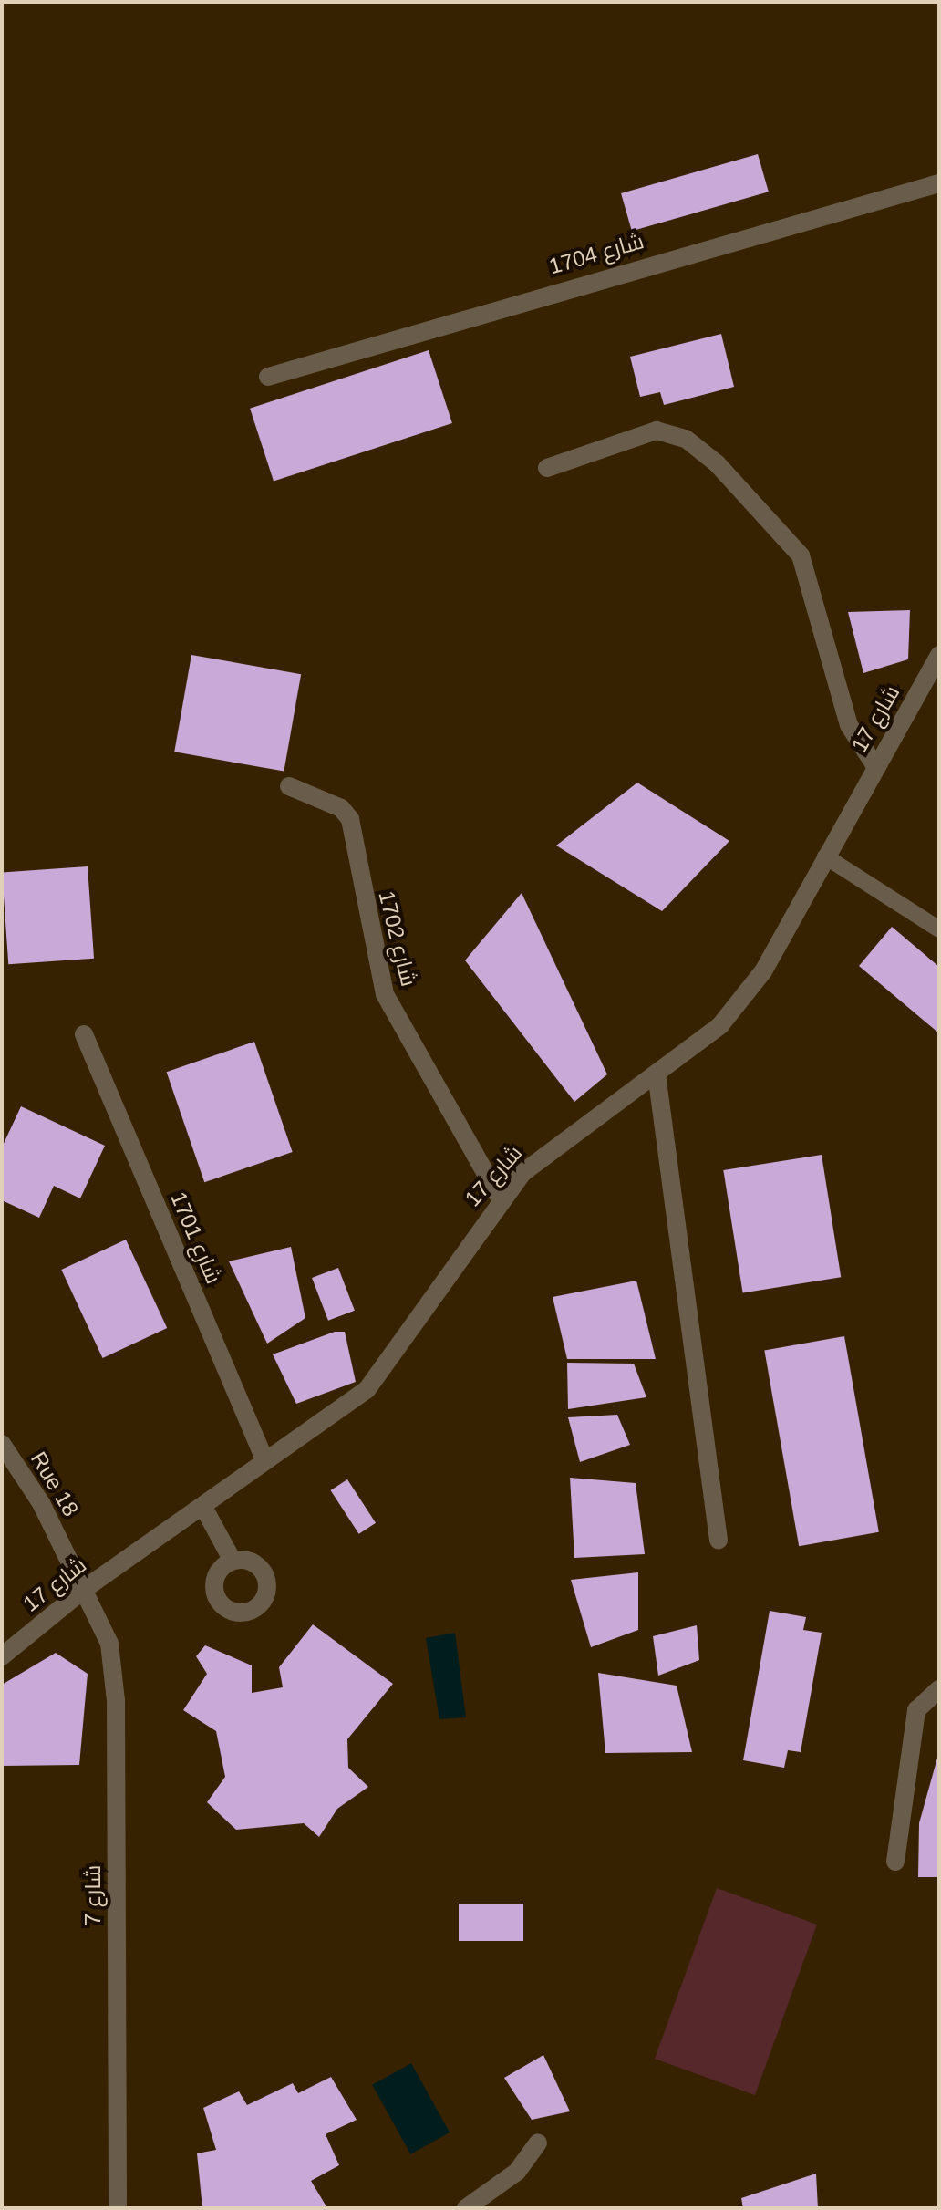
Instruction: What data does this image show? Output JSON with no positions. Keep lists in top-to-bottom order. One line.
{"streets":{"street":["شارع 1704","شارع 17","شارع 1702","شارع 1701","Rue 18","شارع 7"]},"crossings":[["شارع 17","شارع 1702"],["شارع 17","شارع 1701"],["شارع 17","Rue 18"],["شارع 17","شارع 7"],["Rue 18","شارع 7"]]}
